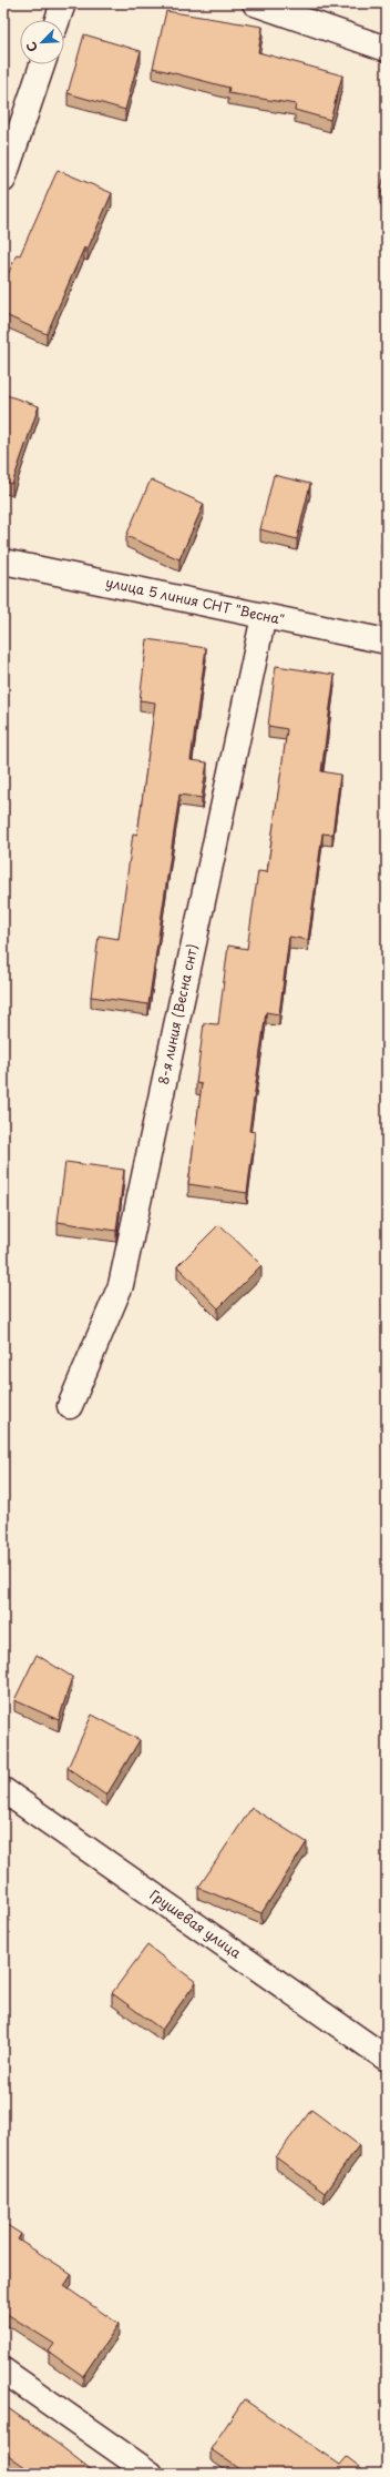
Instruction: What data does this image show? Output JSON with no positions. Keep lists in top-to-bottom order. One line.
{"streets":{"street":["улица 5 линия СНТ \"Весна\"","8-я линия (Весна снт)","Грушевая улица"]},"crossings":[["улица 5 линия СНТ \"Весна\"","8-я линия (Весна снт)"]],"north":"bottom left"}
